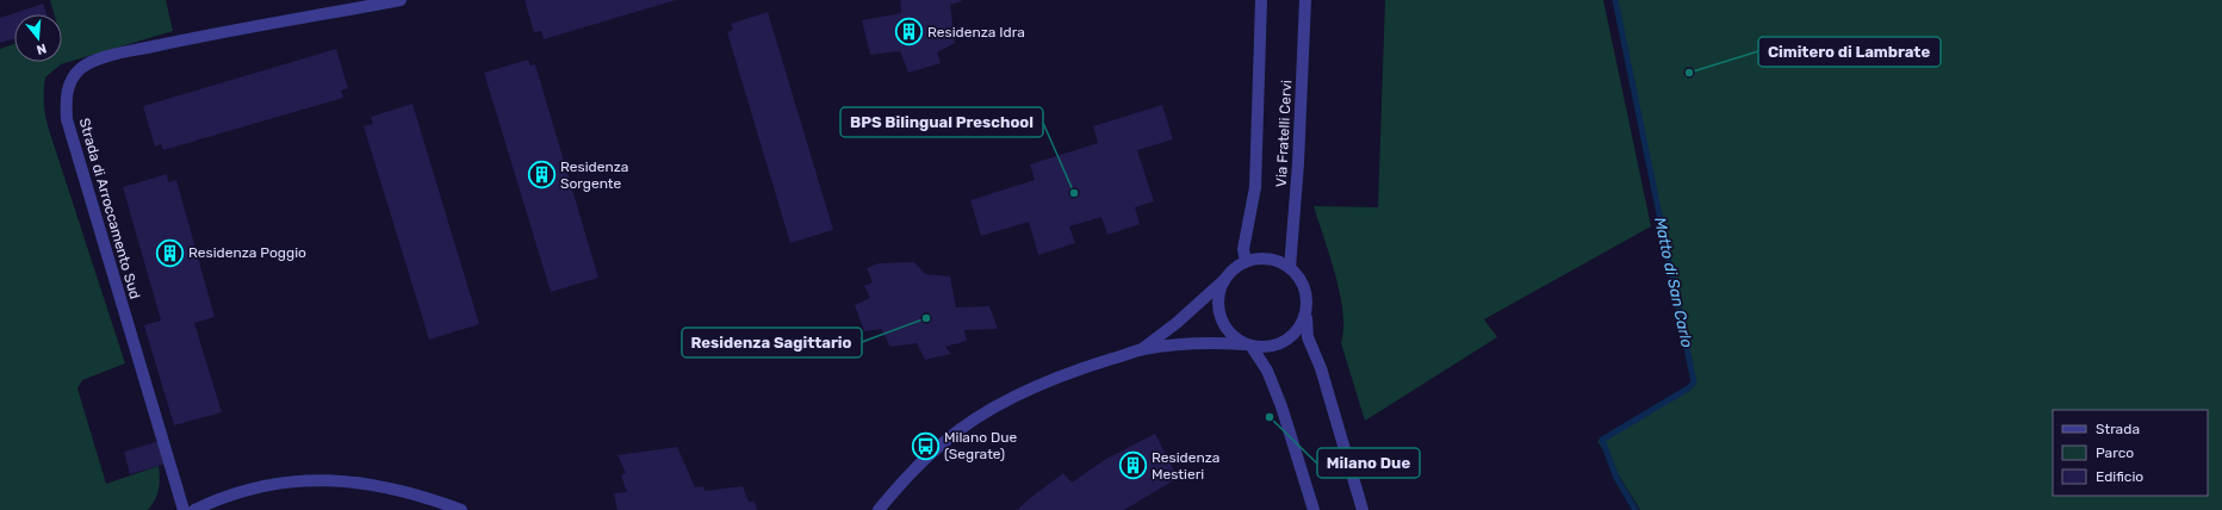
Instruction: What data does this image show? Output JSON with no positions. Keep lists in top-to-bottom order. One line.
{"streets":{"street":["Via Fratelli Cervi","Strada di Arroccamento Sud"]},"water":["Matto di San Carlo"],"places":{"building":["Residenza Idra","Residenza Sorgente","Residenza Poggio","Residenza Mestieri"],"other":["Cimitero di Lambrate","BPS Bilingual Preschool","Residenza Sagittario","Milano Due"],"bus stop":["Milano Due (Segrate)"]},"legend":["Strada","Parco","Edificio"],"north":"bottom"}
